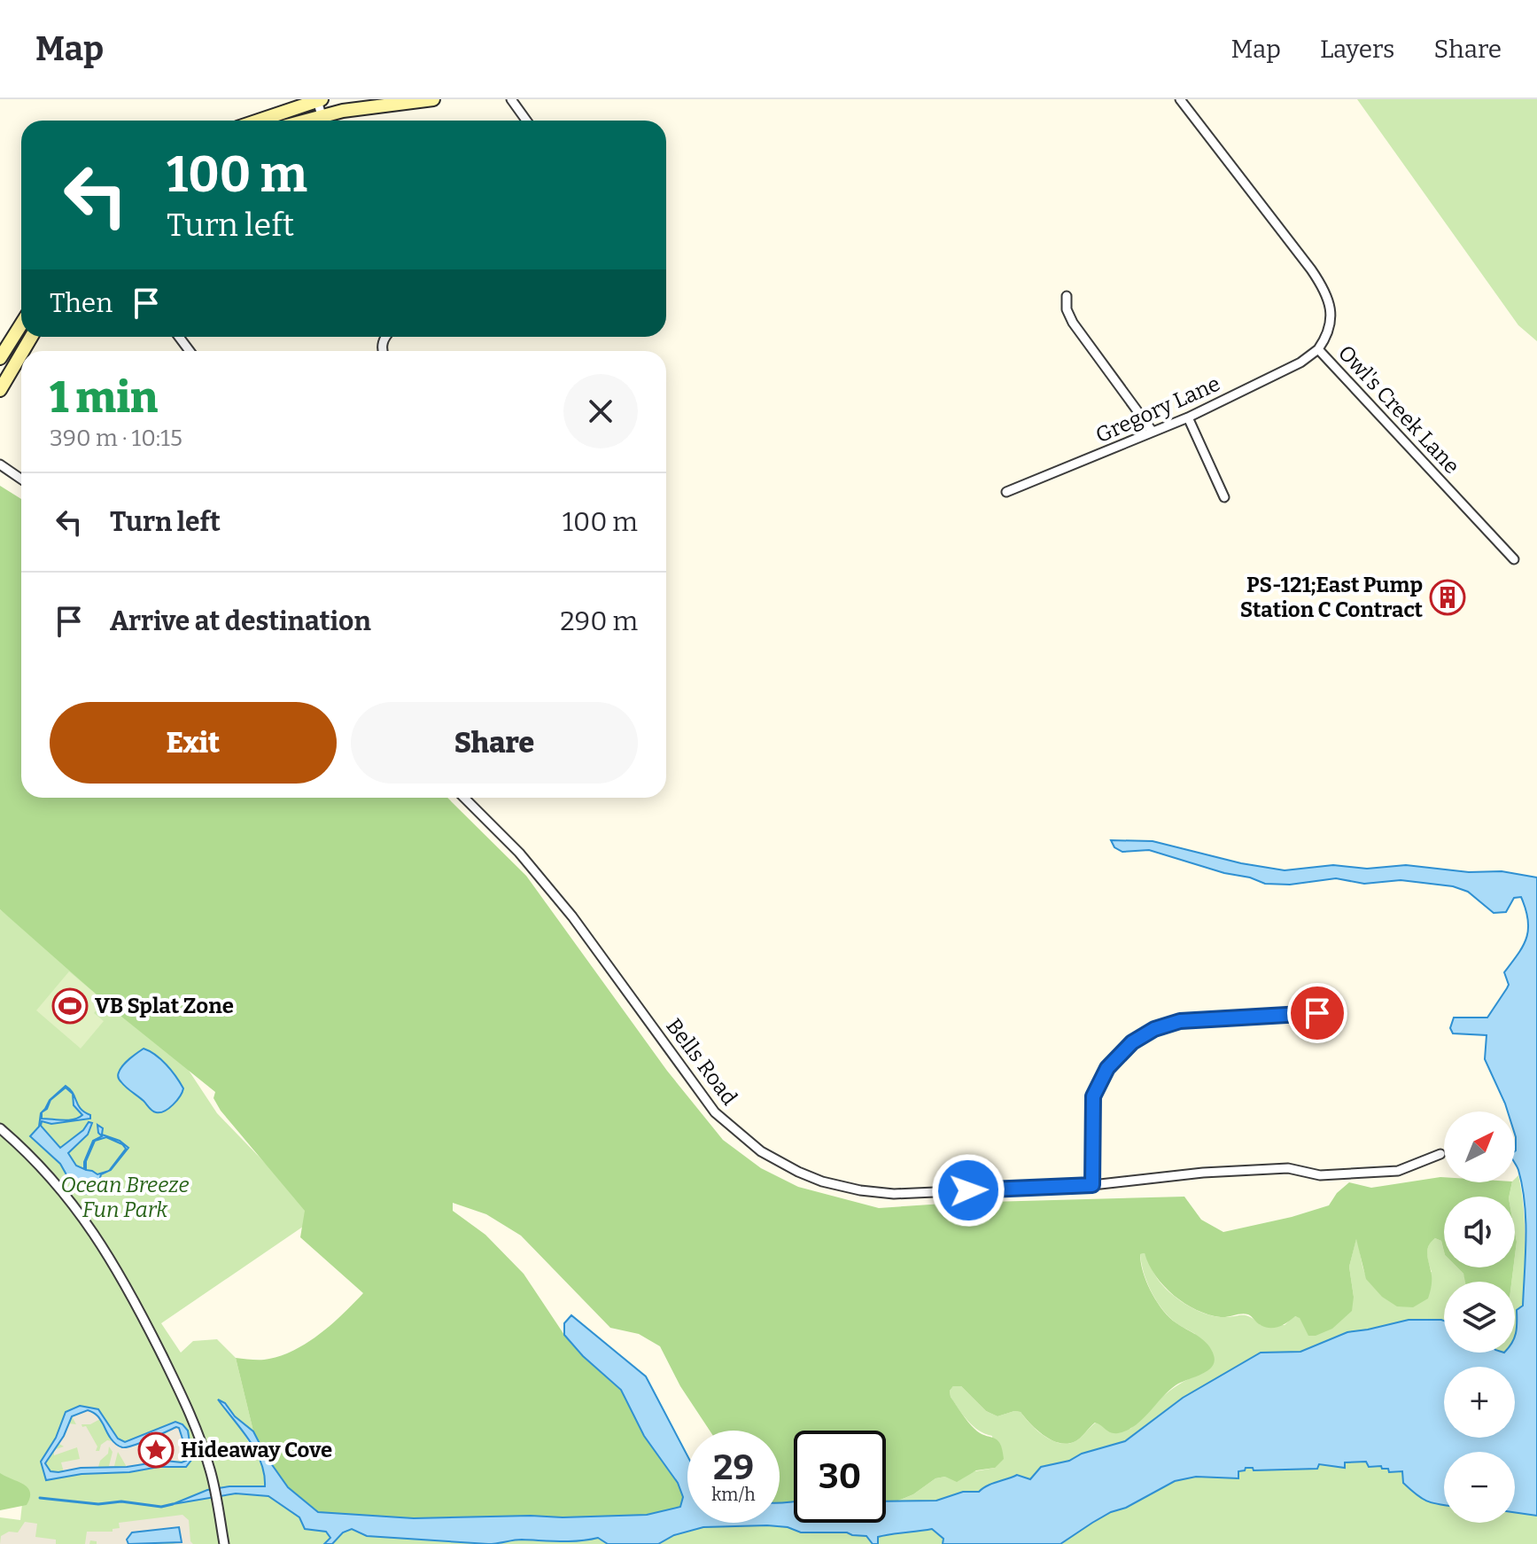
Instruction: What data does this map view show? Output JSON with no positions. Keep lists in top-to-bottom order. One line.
{"streets":{"street":["Gregory Lane","Owl's Creek Lane","Bells Road"]},"crossings":[["Gregory Lane","Owl's Creek Lane"]],"parks":["Ocean Breeze Fun Park"],"places":{"building":["PS-121;East Pump Station C Contract"],"sports":["VB Splat Zone"],"place":["Hideaway Cove"]},"north":"top right","page":{"header":"Map","nav":["Map","Layers","Share"],"turn":["100 m","Turn left"],"then":"Then","heading":["1 min","390 m · 10:15"],"list":[{"name":"Turn left","value":"100 m"},{"name":"Arrive at destination","value":"290 m"}],"buttons":["Exit","Share"],"map_buttons":["+","−"],"speed":"29 km/h","limit":"30"}}
